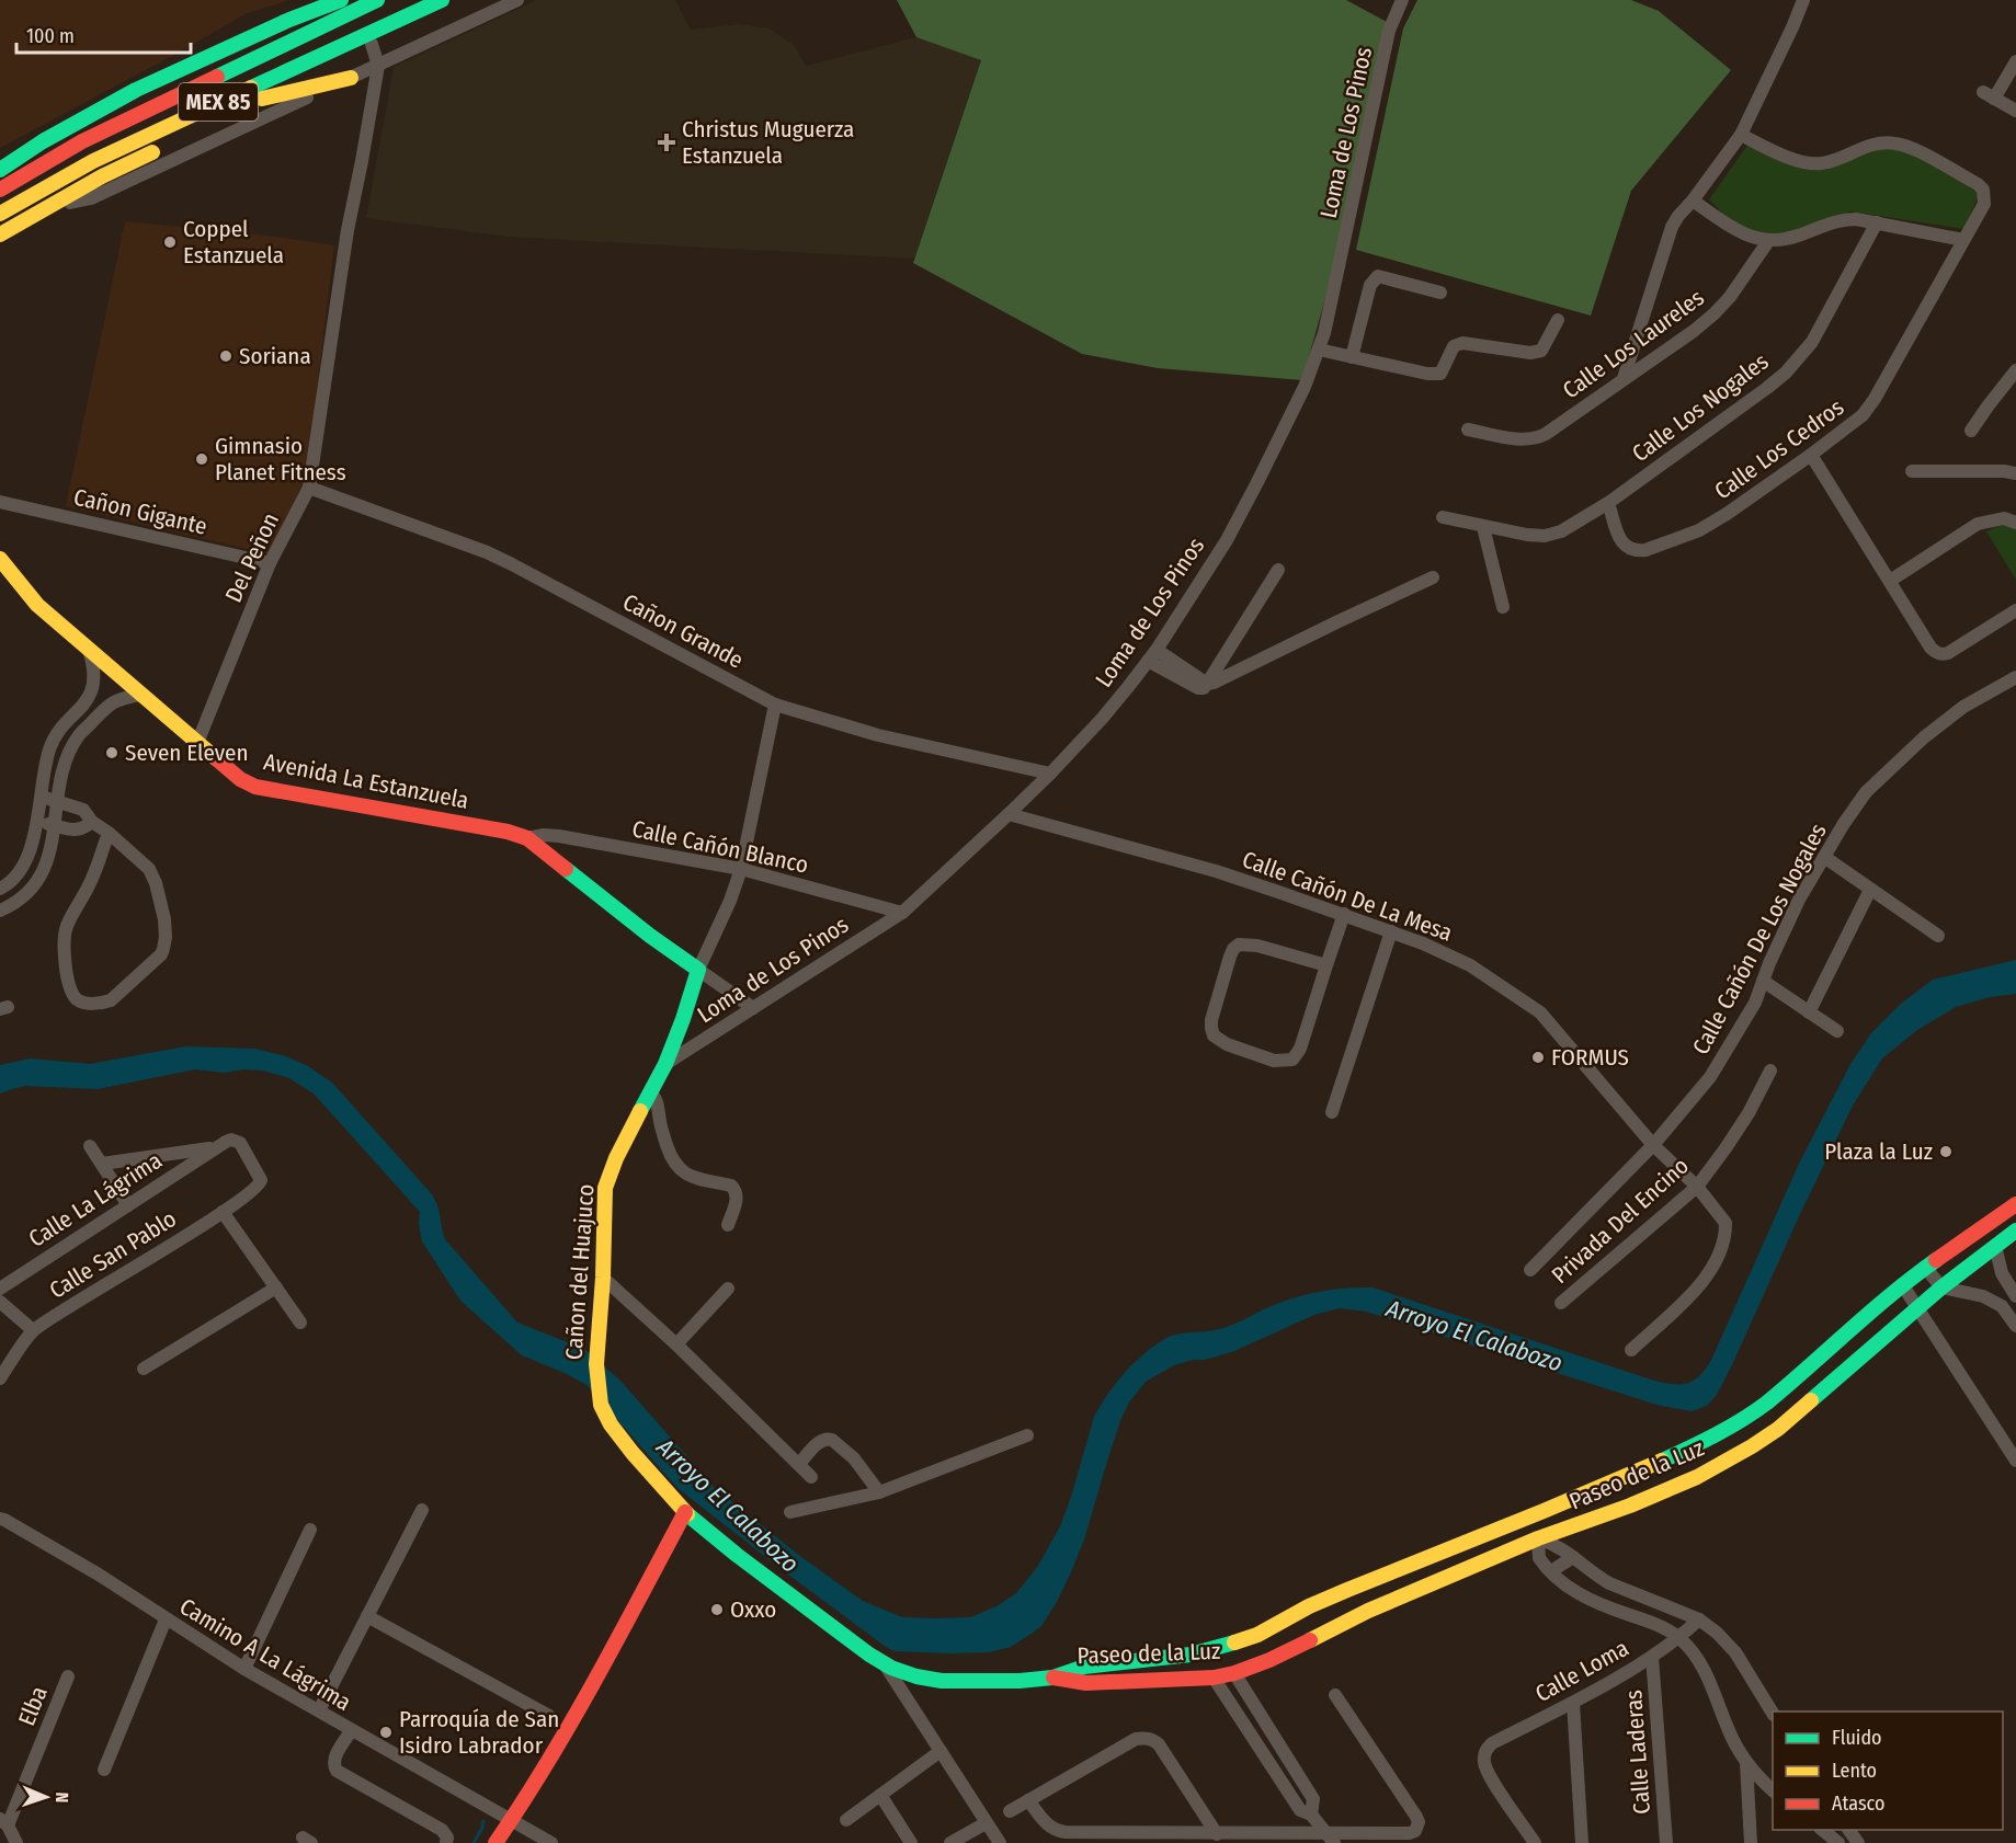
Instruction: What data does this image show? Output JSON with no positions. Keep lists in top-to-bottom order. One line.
{"streets":{"main road":["MEX 85","Avenida La Estanzuela","Cañon del Huajuco","Paseo de la Luz"],"street":["Loma de Los Pinos","Calle Los Laureles","Calle Los Nogales","Calle Los Cedros","Cañon Gigante","Del Peñon","Cañon Grande","Calle Cañón Blanco","Calle Cañón De La Mesa","Calle Cañón De Los Nogales","Calle La Lágrima","Privada Del Encino","Calle San Pablo","Camino A La Lágrima","Calle Loma","Elba","Calle Laderas"]},"crossings":[["Loma de Los Pinos","Cañon Grande"],["Loma de Los Pinos","Avenida La Estanzuela"],["Loma de Los Pinos","Calle Cañón Blanco"],["Loma de Los Pinos","Calle Cañón De La Mesa"],["Loma de Los Pinos","Cañon del Huajuco"],["Calle Los Nogales","Calle Los Cedros"],["Cañon Gigante","Del Peñon"],["Del Peñon","Cañon Grande"],["Del Peñon","Avenida La Estanzuela"],["Avenida La Estanzuela","Calle Cañón Blanco"],["Avenida La Estanzuela","Cañon del Huajuco"],["Calle Cañón De La Mesa","Calle Cañón De Los Nogales"],["Calle Cañón De La Mesa","Privada Del Encino"],["Calle La Lágrima","Calle San Pablo"],["Cañon del Huajuco","Paseo de la Luz"],["Calle Loma","Calle Laderas"]],"water":["Arroyo El Calabozo"],"places":{"health":["Christus Muguerza Estanzuela"],"other":["Coppel Estanzuela","Soriana","Gimnasio Planet Fitness","Seven Eleven","FORMUS","Plaza la Luz","Oxxo","Parroquía de San Isidro Labrador"]},"legend":["Fluido","Lento","Atasco"],"scale_bar":"100 m","north":"right"}
